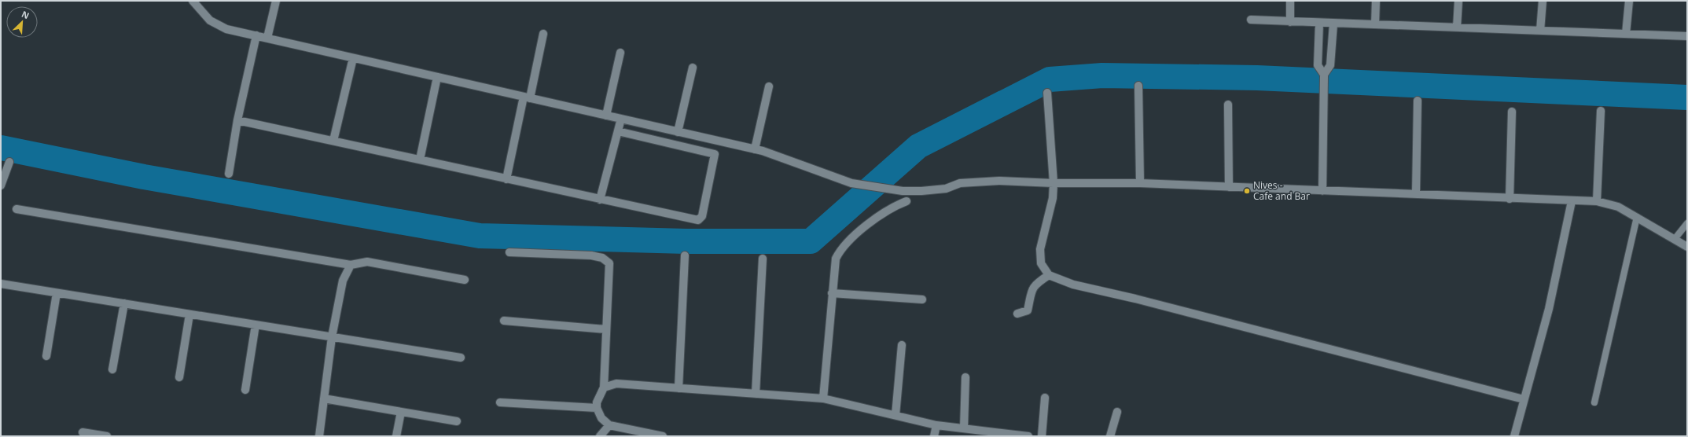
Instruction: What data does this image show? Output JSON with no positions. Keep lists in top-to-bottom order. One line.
{"places":["Nives - Cafe and Bar"],"north":"top right"}
